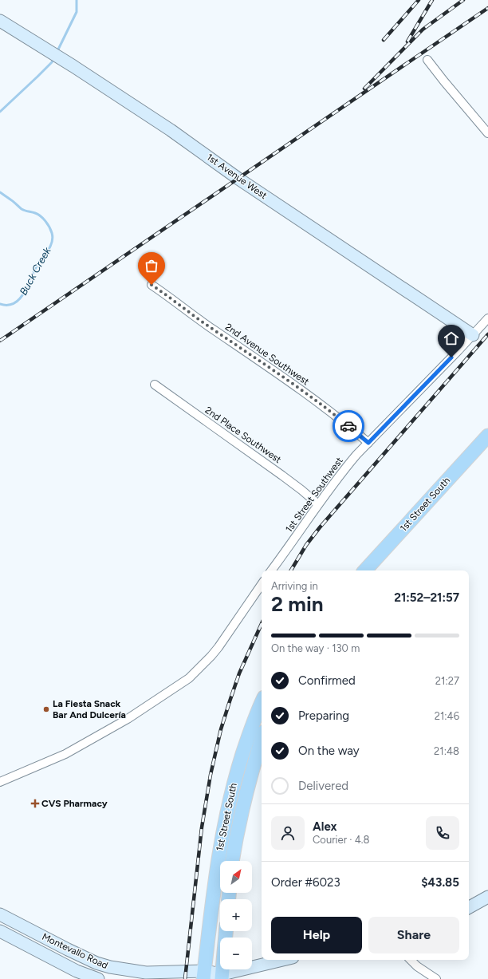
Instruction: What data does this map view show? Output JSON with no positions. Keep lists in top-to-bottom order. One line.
{"streets":{"main road":["1st Street South"],"street":["1st Avenue West","2nd Avenue Southwest","2nd Place Southwest","1st Street Southwest","Montevallo Road"]},"crossings":[["1st Avenue West","1st Street Southwest"],["2nd Avenue Southwest","1st Street Southwest"],["2nd Place Southwest","1st Street Southwest"],["1st Street South","Montevallo Road"]],"water":["Buck Creek"],"places":{"other":["La Fiesta Snack Bar And Dulcería"],"health":["CVS Pharmacy"]},"north":"top right","page":{"heading":["2 min","Arriving in","21:52–21:57"],"panel":["Alex","Courier · 4.8","Order #6023","$43.85"],"bar":"On the way · 130 m","list":[["Confirmed","21:27"],["Preparing","21:46"],["On the way","21:48"],"Delivered"],"map_buttons":["+","−"],"buttons":["Help","Share"]}}
